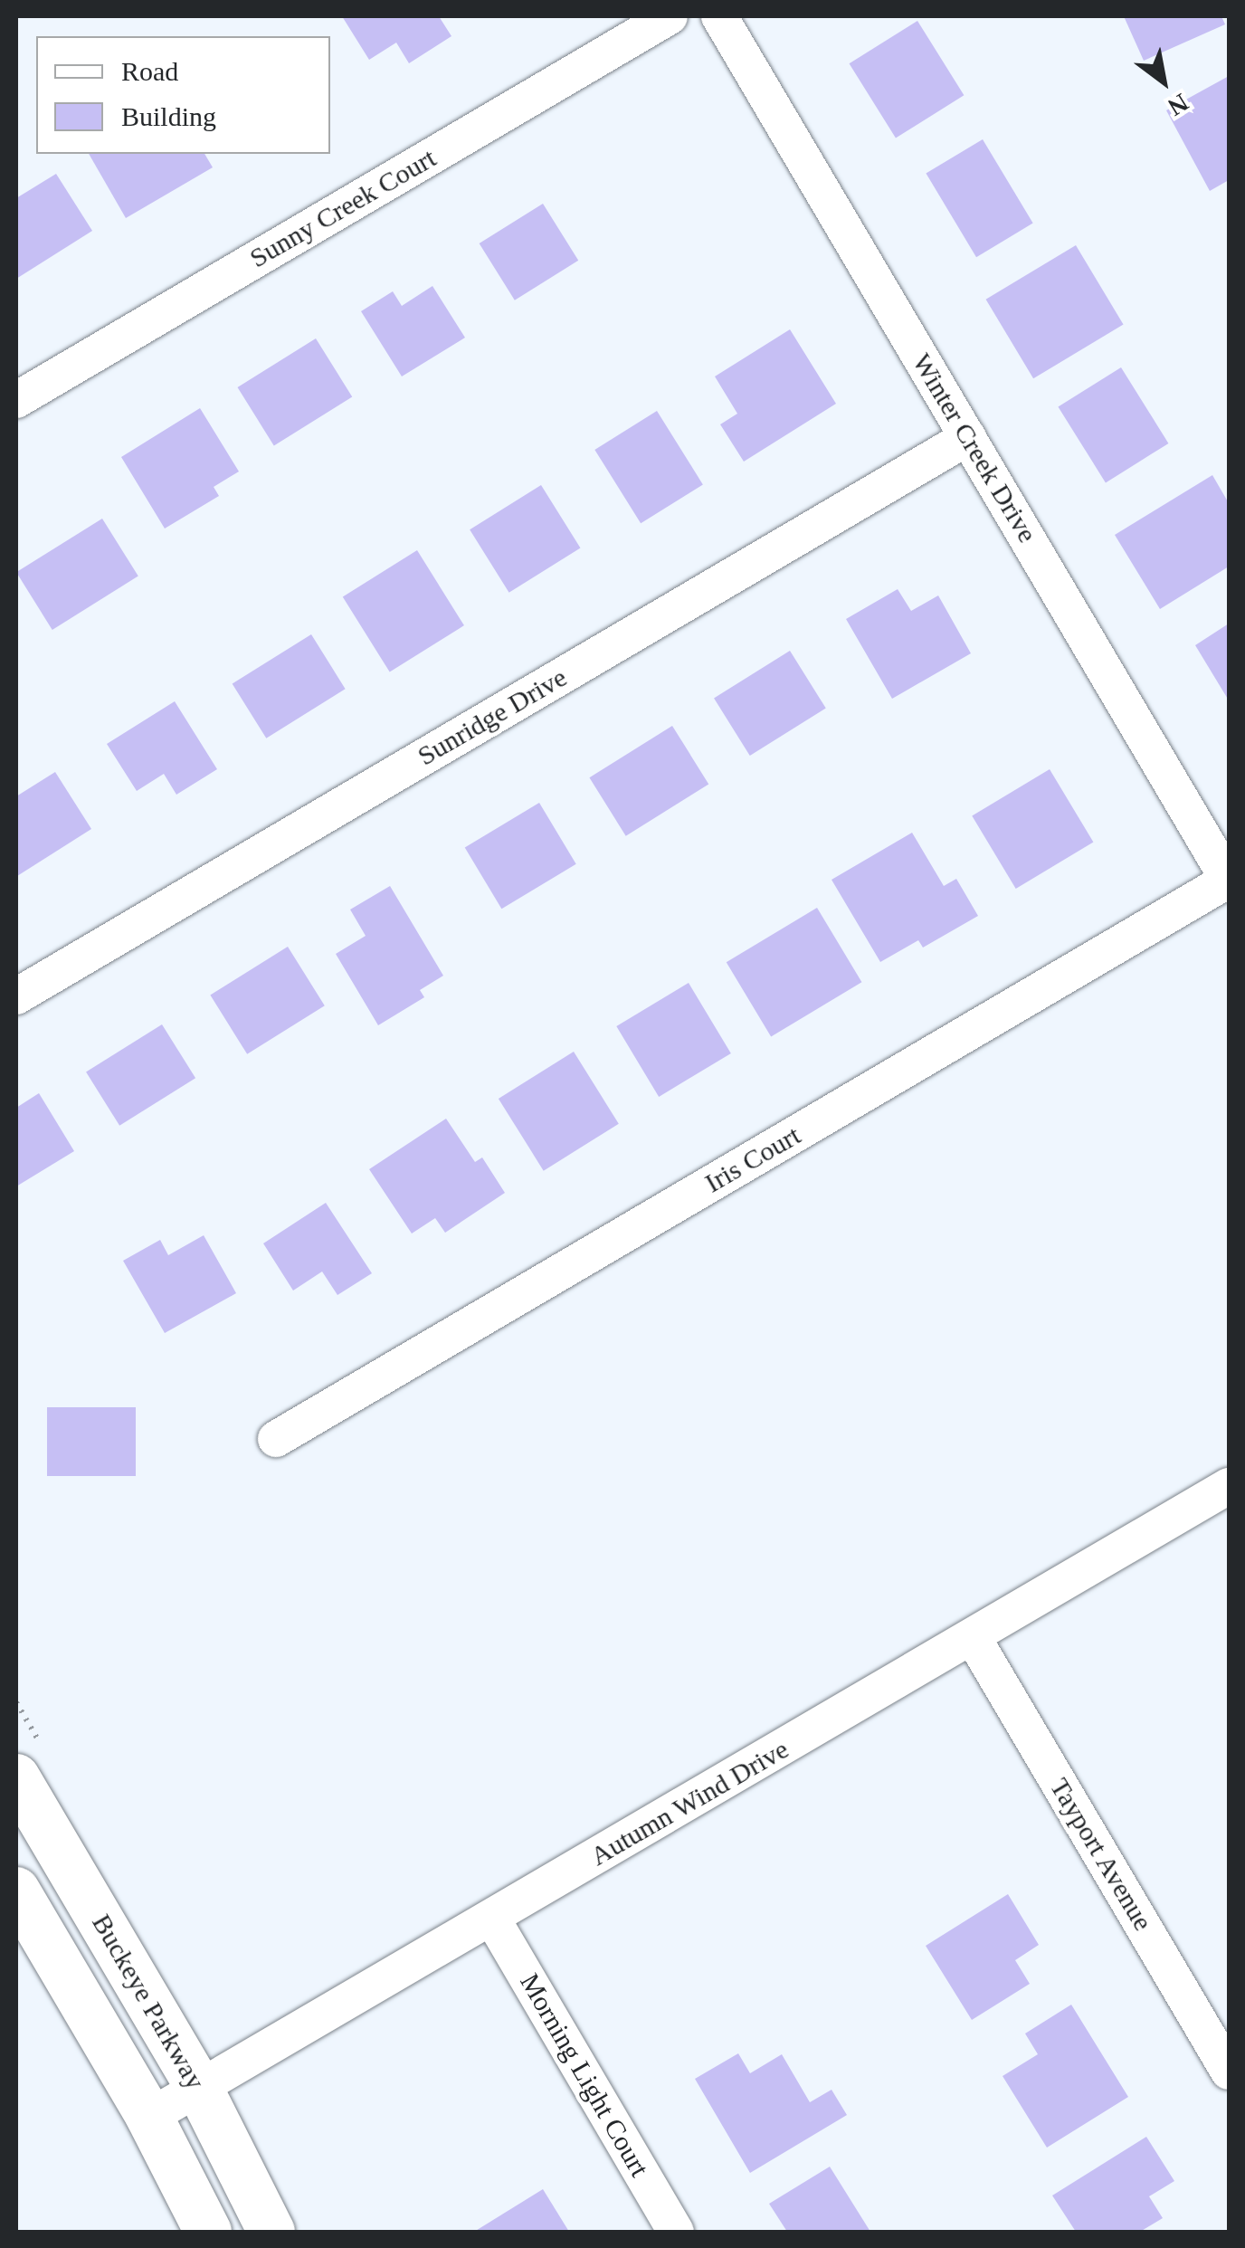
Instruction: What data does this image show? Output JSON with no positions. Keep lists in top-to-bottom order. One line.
{"streets":{"street":["Sunny Creek Court","Winter Creek Drive","Sunridge Drive","Iris Court","Autumn Wind Drive","Tayport Avenue","Buckeye Parkway","Morning Light Court"]},"crossings":[["Winter Creek Drive","Sunridge Drive"],["Winter Creek Drive","Iris Court"],["Autumn Wind Drive","Tayport Avenue"],["Autumn Wind Drive","Buckeye Parkway"],["Autumn Wind Drive","Morning Light Court"]],"legend":["Road","Building"],"north":"bottom right"}
